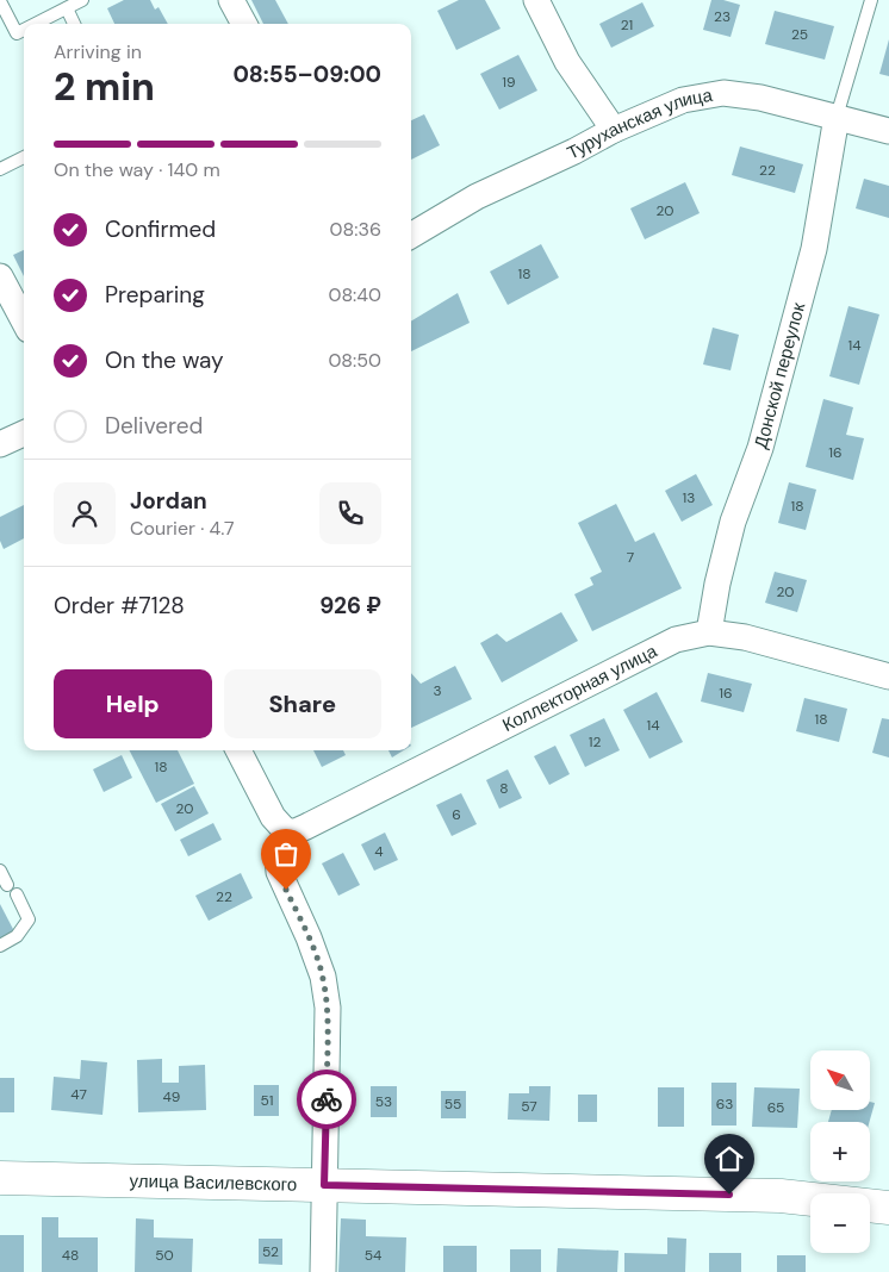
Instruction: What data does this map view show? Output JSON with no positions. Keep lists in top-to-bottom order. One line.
{"streets":{"street":["Туруханская улица","Донской переулок","Коллекторная улица","улица Василевского"]},"crossings":[["Туруханская улица","Донской переулок"],["Донской переулок","Коллекторная улица"]],"house_numbers":["23","21","25","19","22","20","18","14","16","13","18","7","20","3","16","18","14","12","18","8","20","6","4","22","47","49","51","53","55","63","57","65","52","48","50","54"],"north":"top left","page":{"heading":["2 min","Arriving in","08:55–09:00"],"panel":["Jordan","Courier · 4.7","Order #7128","926 ₽"],"bar":"On the way · 140 m","list":[["Confirmed","08:36"],["Preparing","08:40"],["On the way","08:50"],"Delivered"],"buttons":["Help","Share"],"map_buttons":["+","−"]}}
